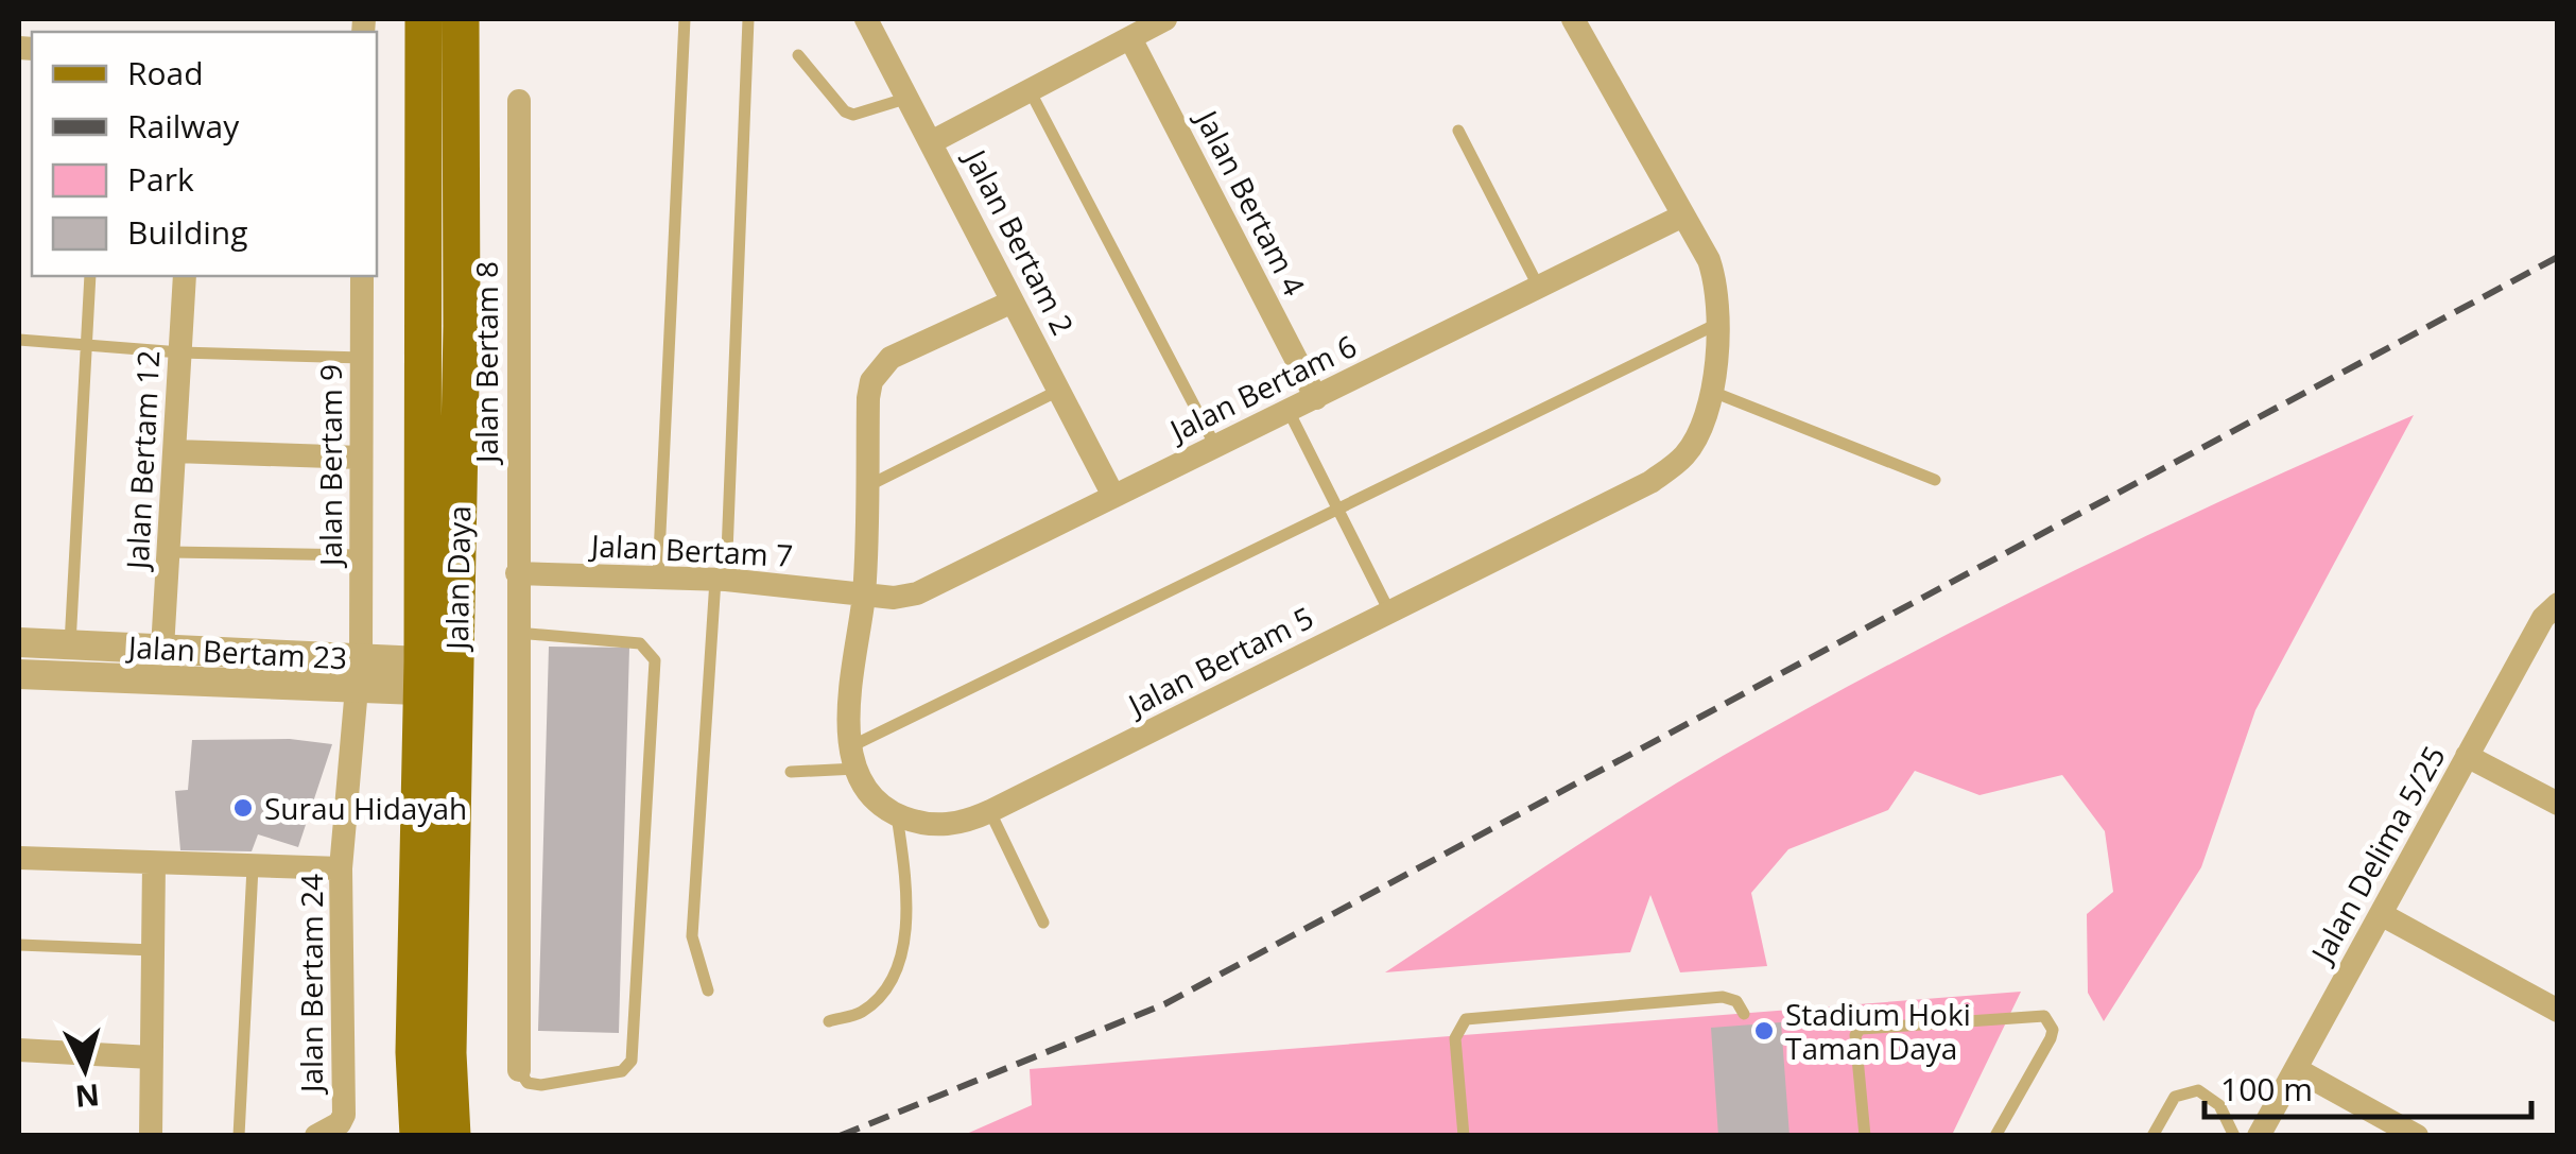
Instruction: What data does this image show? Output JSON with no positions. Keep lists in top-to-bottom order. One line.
{"streets":{"main road":["Jalan Daya"],"street":["Jalan Bertam 4","Jalan Bertam 2","Jalan Bertam 8","Jalan Bertam 6","Jalan Bertam 12","Jalan Bertam 9","Jalan Bertam 7","Jalan Bertam 23","Jalan Bertam 5","Jalan Delima 5/25","Jalan Bertam 24"]},"crossings":[["Jalan Bertam 4","Jalan Bertam 6"],["Jalan Bertam 2","Jalan Bertam 6"],["Jalan Bertam 8","Jalan Bertam 7"],["Jalan Bertam 6","Jalan Bertam 7"],["Jalan Bertam 6","Jalan Bertam 5"],["Jalan Bertam 12","Jalan Bertam 23"],["Jalan Bertam 9","Jalan Bertam 23"],["Jalan Daya","Jalan Bertam 23"],["Jalan Bertam 23","Jalan Bertam 24"]],"places":["Surau Hidayah","Stadium Hoki Taman Daya"],"legend":["Road","Railway","Park","Building"],"scale_bar":"100 m","north":"bottom"}
